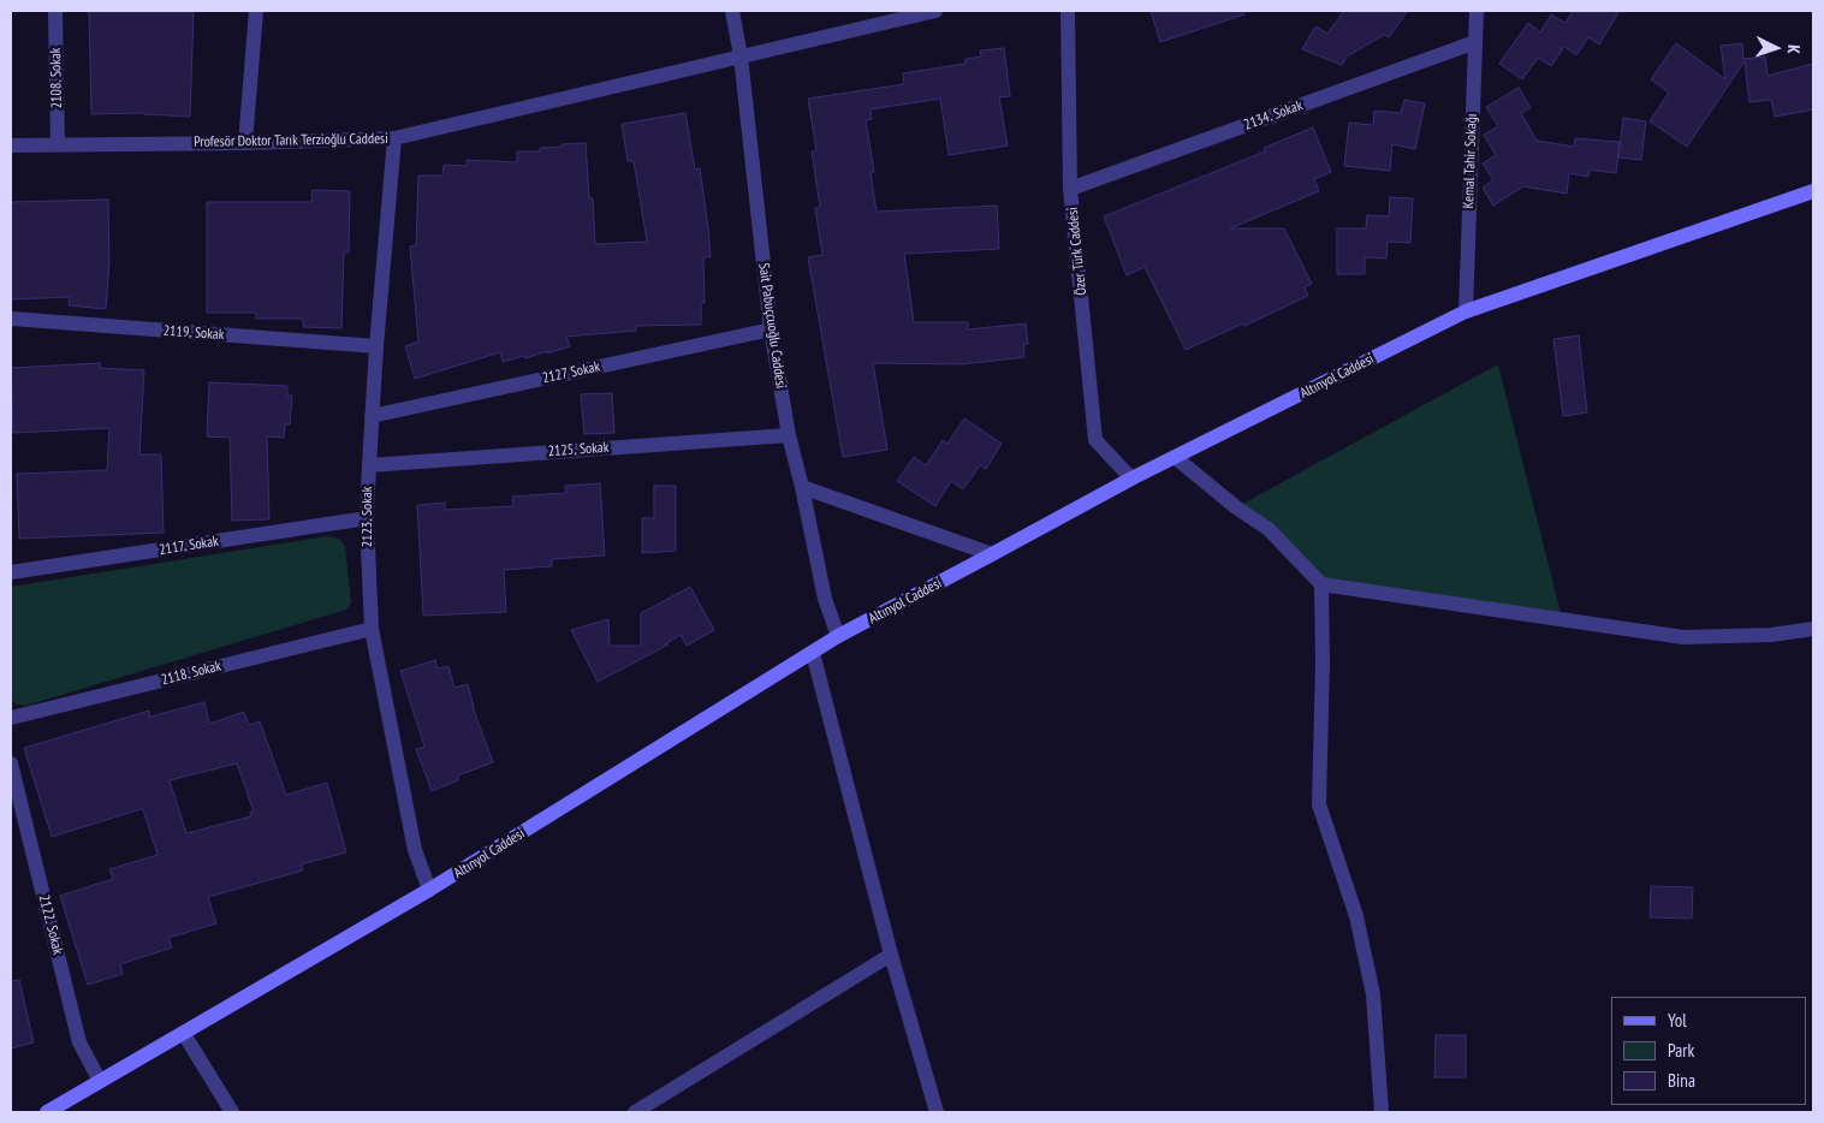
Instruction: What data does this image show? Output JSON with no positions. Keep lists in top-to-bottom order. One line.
{"streets":{"main road":["Altınyol Caddesi"],"street":["2108. Sokak","2134. Sokak","Profesör Doktor Tarık Terzioğlu Caddesi","Kemal Tahir Sokağı","Özer Türk Caddesi","Sait Pabuçcuoğlu Caddesi","2119. Sokak","2127 Sokak","2125. Sokak","2123. Sokak","2117. Sokak","2118. Sokak","2122. Sokak"]},"crossings":[["2108. Sokak","Profesör Doktor Tarık Terzioğlu Caddesi"],["2134. Sokak","Kemal Tahir Sokağı"],["2134. Sokak","Özer Türk Caddesi"],["Profesör Doktor Tarık Terzioğlu Caddesi","Sait Pabuçcuoğlu Caddesi"],["Profesör Doktor Tarık Terzioğlu Caddesi","2123. Sokak"],["Kemal Tahir Sokağı","Altınyol Caddesi"],["Özer Türk Caddesi","Altınyol Caddesi"],["Sait Pabuçcuoğlu Caddesi","2127 Sokak"],["Sait Pabuçcuoğlu Caddesi","Altınyol Caddesi"],["Sait Pabuçcuoğlu Caddesi","2125. Sokak"],["2119. Sokak","2123. Sokak"],["2127 Sokak","2123. Sokak"],["Altınyol Caddesi","2123. Sokak"],["Altınyol Caddesi","2122. Sokak"],["2125. Sokak","2123. Sokak"],["2123. Sokak","2117. Sokak"],["2123. Sokak","2118. Sokak"]],"legend":["Yol","Park","Bina"],"north":"right"}
